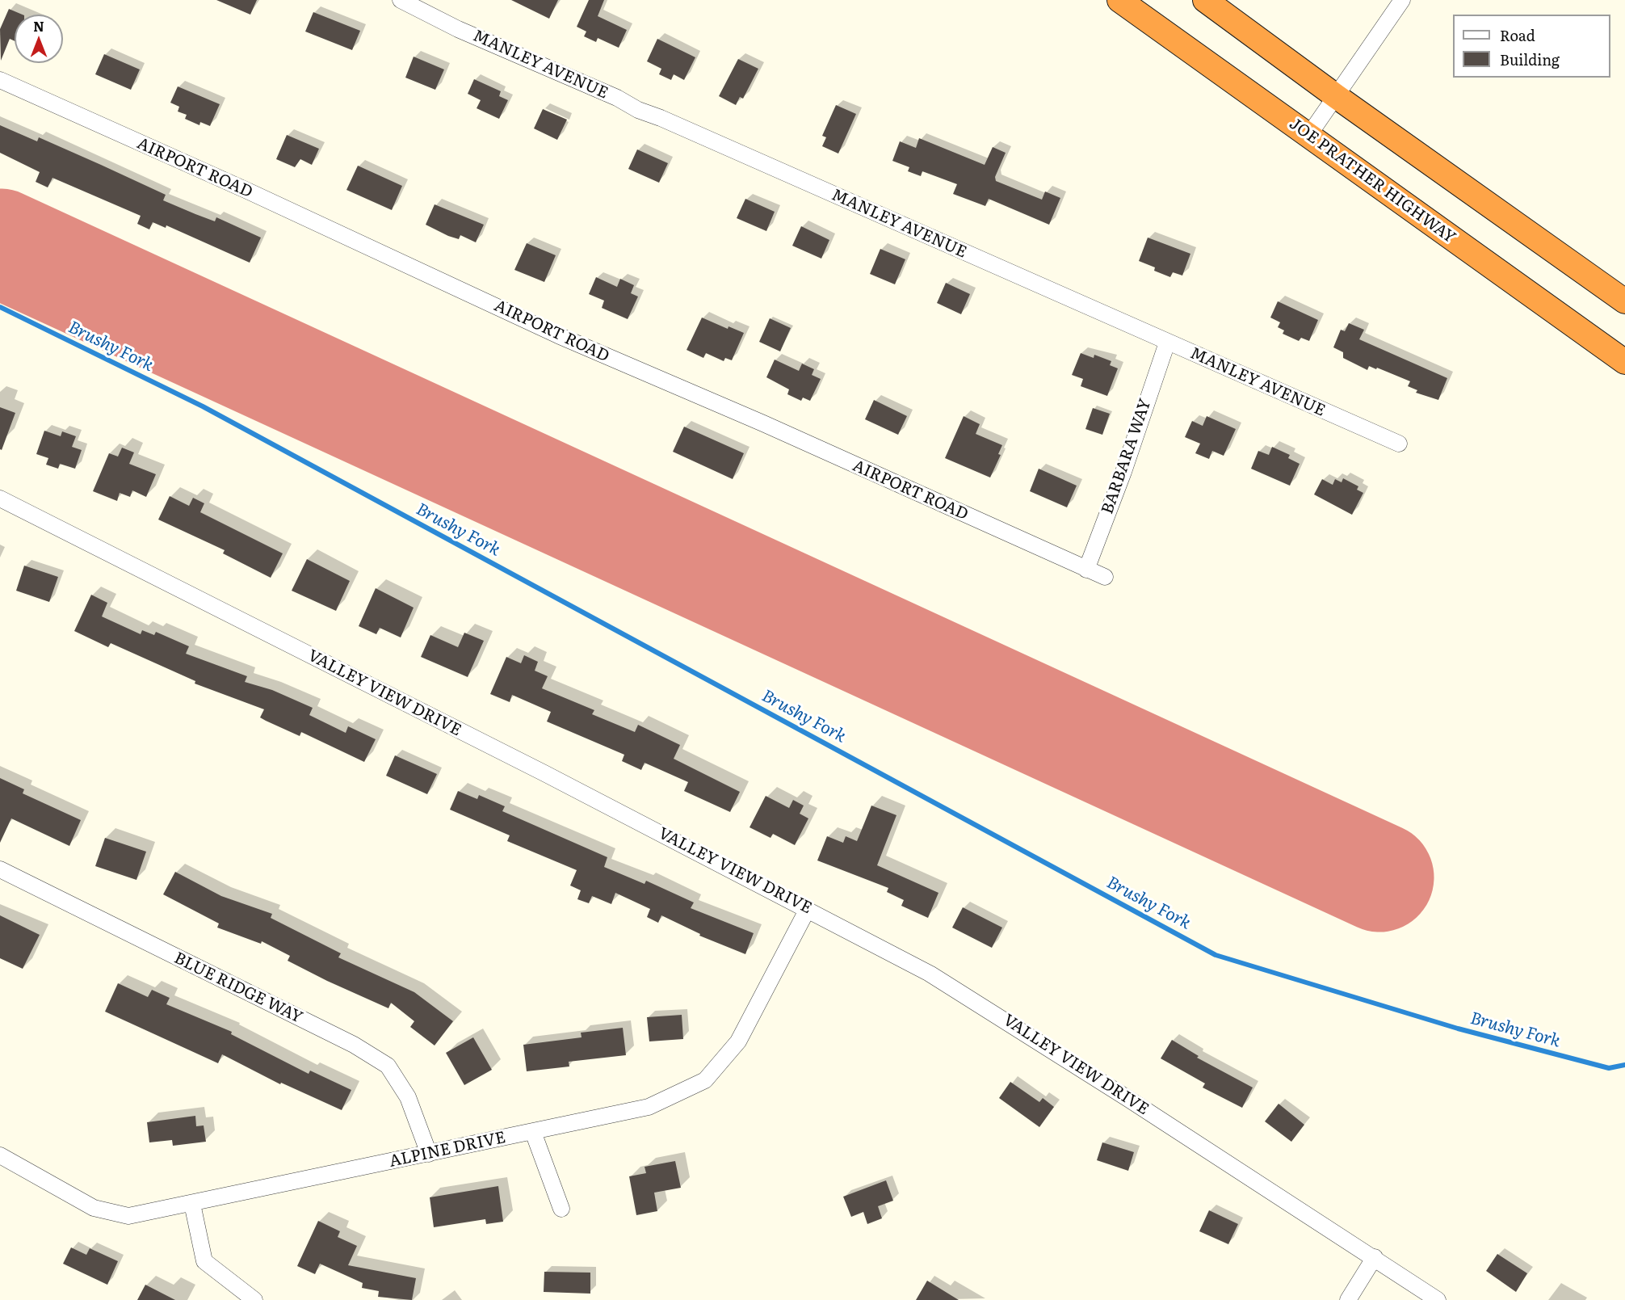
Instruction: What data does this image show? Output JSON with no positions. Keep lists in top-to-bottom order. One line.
{"streets":{"highway":["JOE PRATHER HIGHWAY"],"street":["MANLEY AVENUE","AIRPORT ROAD","BARBARA WAY","VALLEY VIEW DRIVE","BLUE RIDGE WAY","ALPINE DRIVE"]},"crossings":[["MANLEY AVENUE","BARBARA WAY"],["AIRPORT ROAD","BARBARA WAY"],["VALLEY VIEW DRIVE","ALPINE DRIVE"],["BLUE RIDGE WAY","ALPINE DRIVE"]],"water":["Brushy Fork"],"legend":["Road","Building"],"north":"top"}
